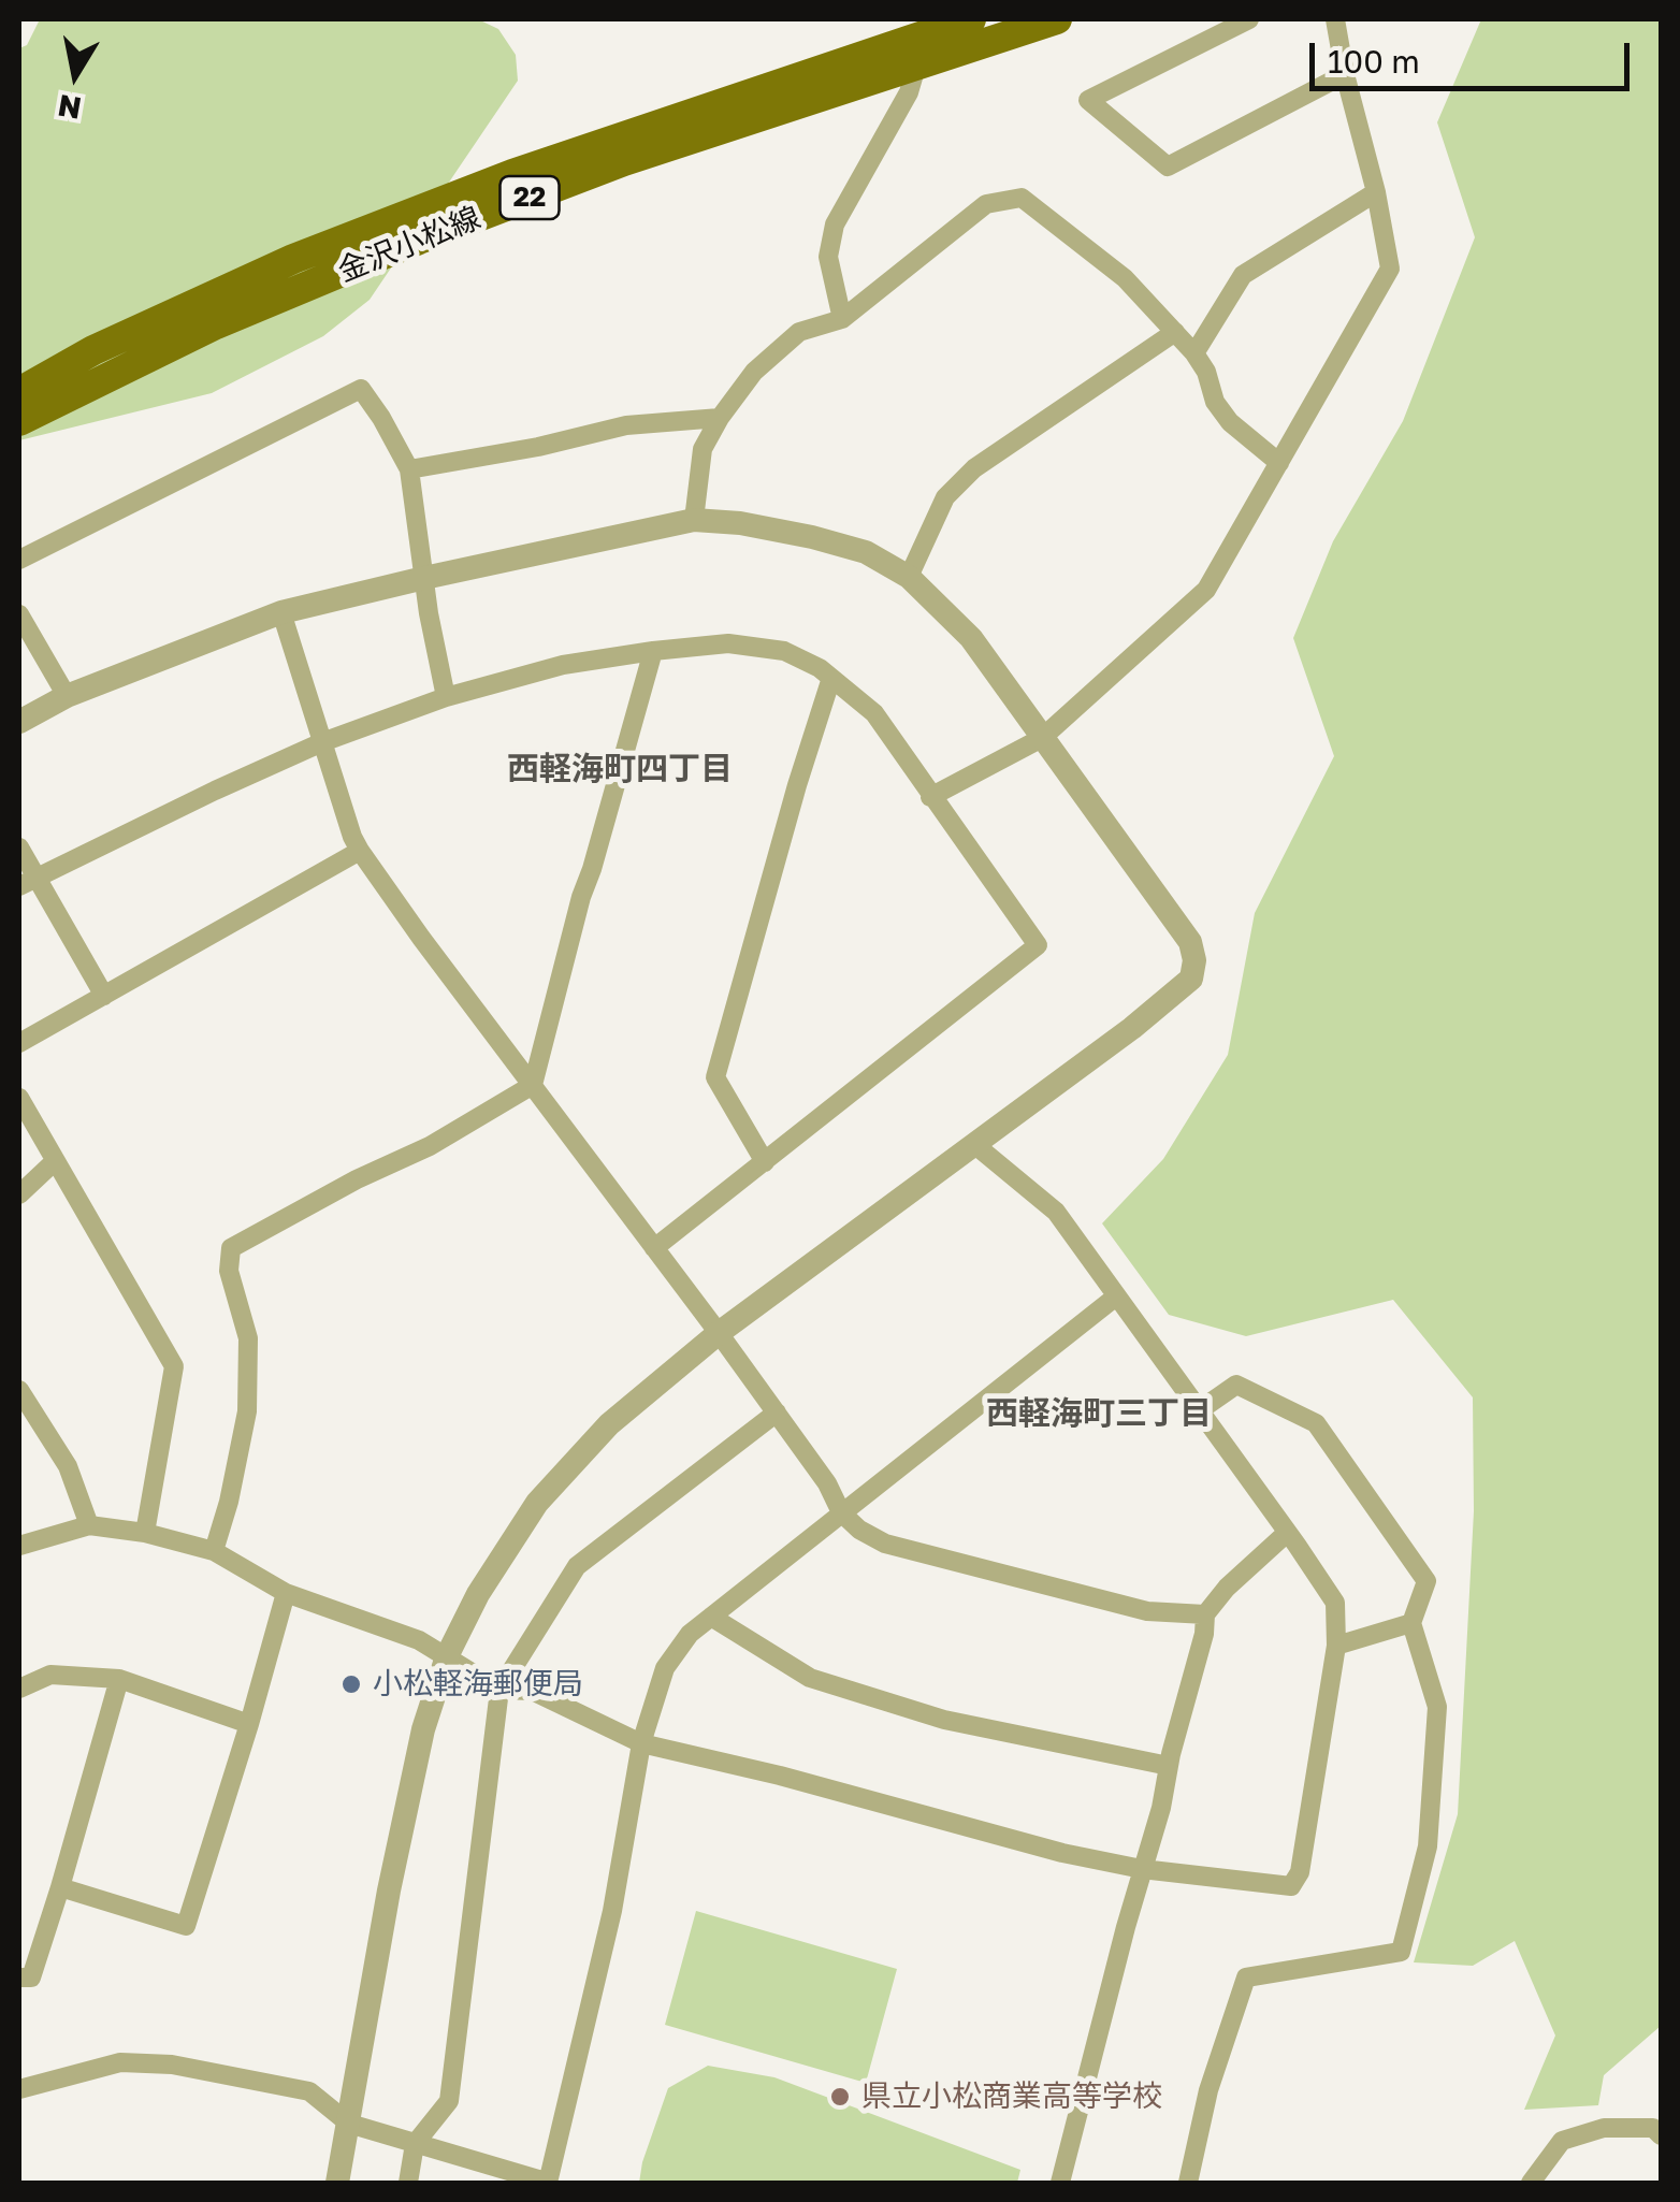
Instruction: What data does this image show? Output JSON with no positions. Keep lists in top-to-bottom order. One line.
{"streets":{"main road":["22","金沢小松線"]},"districts":["西軽海町四丁目","西軽海町三丁目"],"places":["小松軽海郵便局","県立小松商業高等学校"],"scale_bar":"100 m","north":"bottom"}
